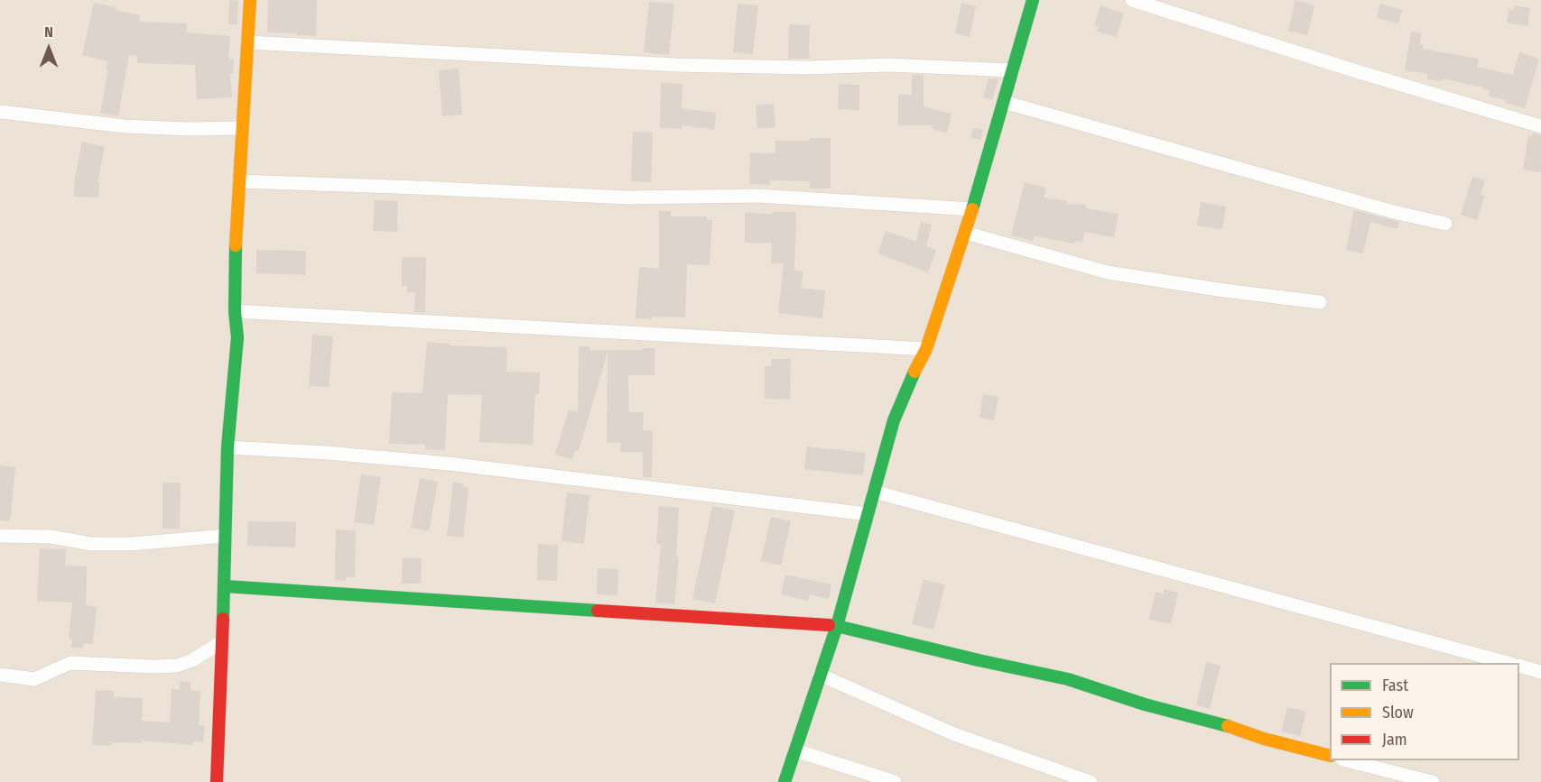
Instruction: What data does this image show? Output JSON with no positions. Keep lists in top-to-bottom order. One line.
{"legend":["Fast","Slow","Jam"],"north":"top"}
